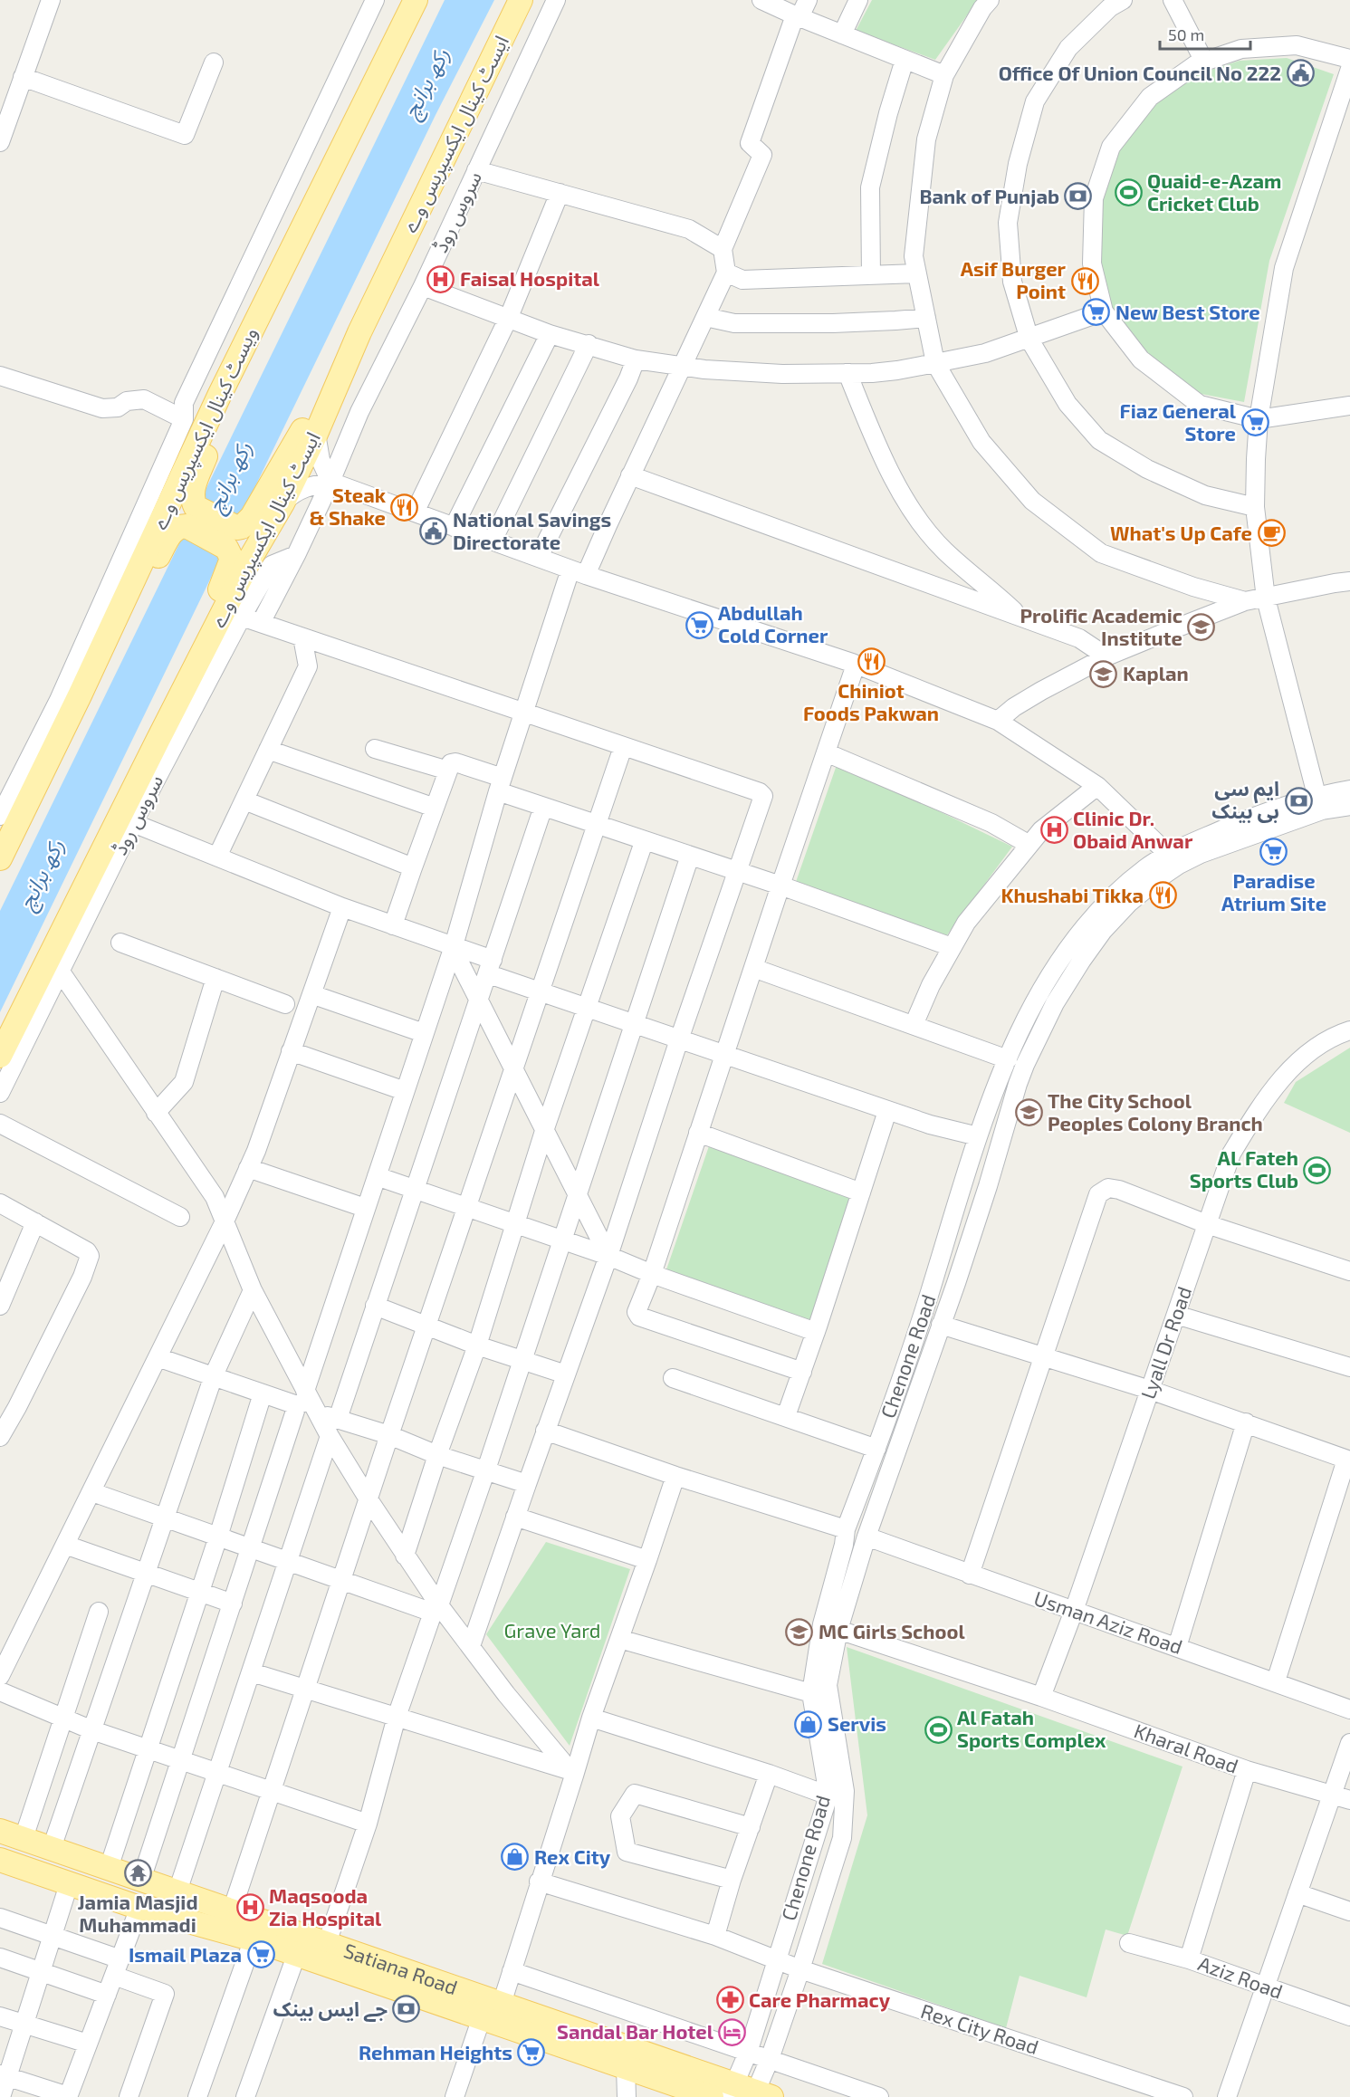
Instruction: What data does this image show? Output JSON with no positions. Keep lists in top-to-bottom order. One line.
{"streets":{"main road":["ایسٹ کینال ایکسپریس وے","ویسٹ کینال ایکسپریس وے","Satiana Road"],"street":["سروس روڈ","Lyall Dr Road","Chenone Road","Usman Aziz Road","Kharal Road","Aziz Road","Rex City Road"]},"crossings":[["Lyall Dr Road","Usman Aziz Road"],["Lyall Dr Road","Kharal Road"],["Chenone Road","Usman Aziz Road"],["Chenone Road","Kharal Road"],["Chenone Road","Satiana Road"],["Chenone Road","Rex City Road"]],"water":["رکھ برانچ"],"parks":["Grave Yard"],"places":{"public building":["Office Of Union Council No 222","National Savings Directorate"],"sports":["Quaid-e-Azam Cricket Club","AL Fateh Sports Club","Al Fatah Sports Complex"],"bank":["Bank of Punjab","ایم سی بی بینک","جے ایس بینک"],"hospital":["Faisal Hospital","Clinic Dr. Obaid Anwar","Maqsooda Zia Hospital"],"restaurant":["Asif Burger Point","Steak & Shake","Chiniot Foods Pakwan","Khushabi Tikka"],"supermarket":["New Best Store","Fiaz General Store","Abdullah Cold Corner","Paradise Atrium Site","Ismail Plaza","Rehman Heights"],"cafe":["What's Up Cafe"],"school or university":["Prolific Academic Institute","Kaplan","The City School Peoples Colony Branch","MC Girls School"],"shop":["Servis","Rex City"],"temple":["Jamia Masjid Muhammadi"],"pharmacy":["Care Pharmacy"],"hotel":["Sandal Bar Hotel"]},"scale_bar":"50 m"}
